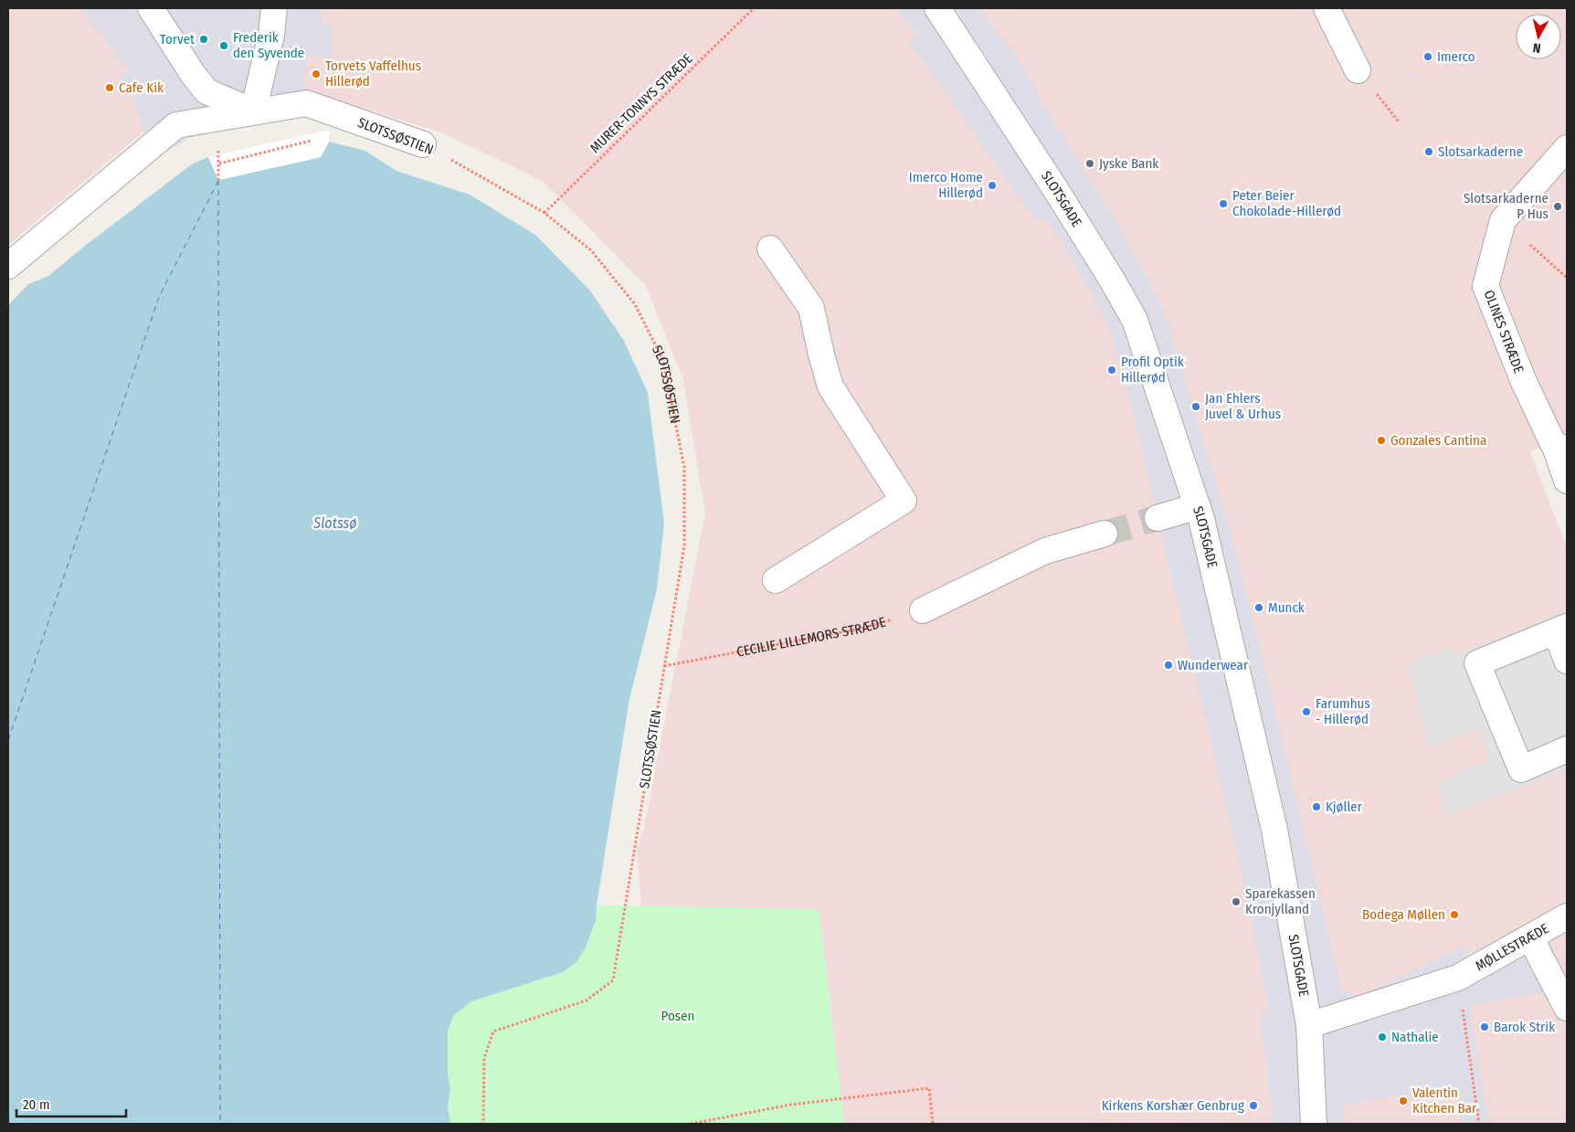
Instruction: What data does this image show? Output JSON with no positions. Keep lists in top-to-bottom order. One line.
{"streets":{"street":["SLOTSSØSTIEN","SLOTSGADE","OLINES STRÆDE","MØLLESTRÆDE"],"path":["MURER-TONNYS STRÆDE","CECILIE LILLEMORS STRÆDE"]},"crossings":[["MURER-TONNYS STRÆDE","SLOTSSØSTIEN"],["SLOTSSØSTIEN","CECILIE LILLEMORS STRÆDE"],["SLOTSGADE","MØLLESTRÆDE"]],"water":["Slotssø"],"parks":["Posen"],"places":["Torvet","Frederik den Syvende","Imerco","Torvets Vaffelhus Hillerød","Cafe Kik","Slotsarkaderne","Jyske Bank","Imerco Home Hillerød","Peter Beier Chokolade-Hillerød","Slotsarkaderne P Hus","Profil Optik Hillerød","Jan Ehlers Juvel & Urhus","Gonzales Cantina","Munck","Wunderwear","Farumhus - Hillerød","Kjøller","Sparekassen Kronjylland","Bodega Møllen","Barok Strik","Nathalie","Valentin Kitchen Bar","Kirkens Korshær Genbrug"],"scale_bar":"20 m","north":"bottom"}
